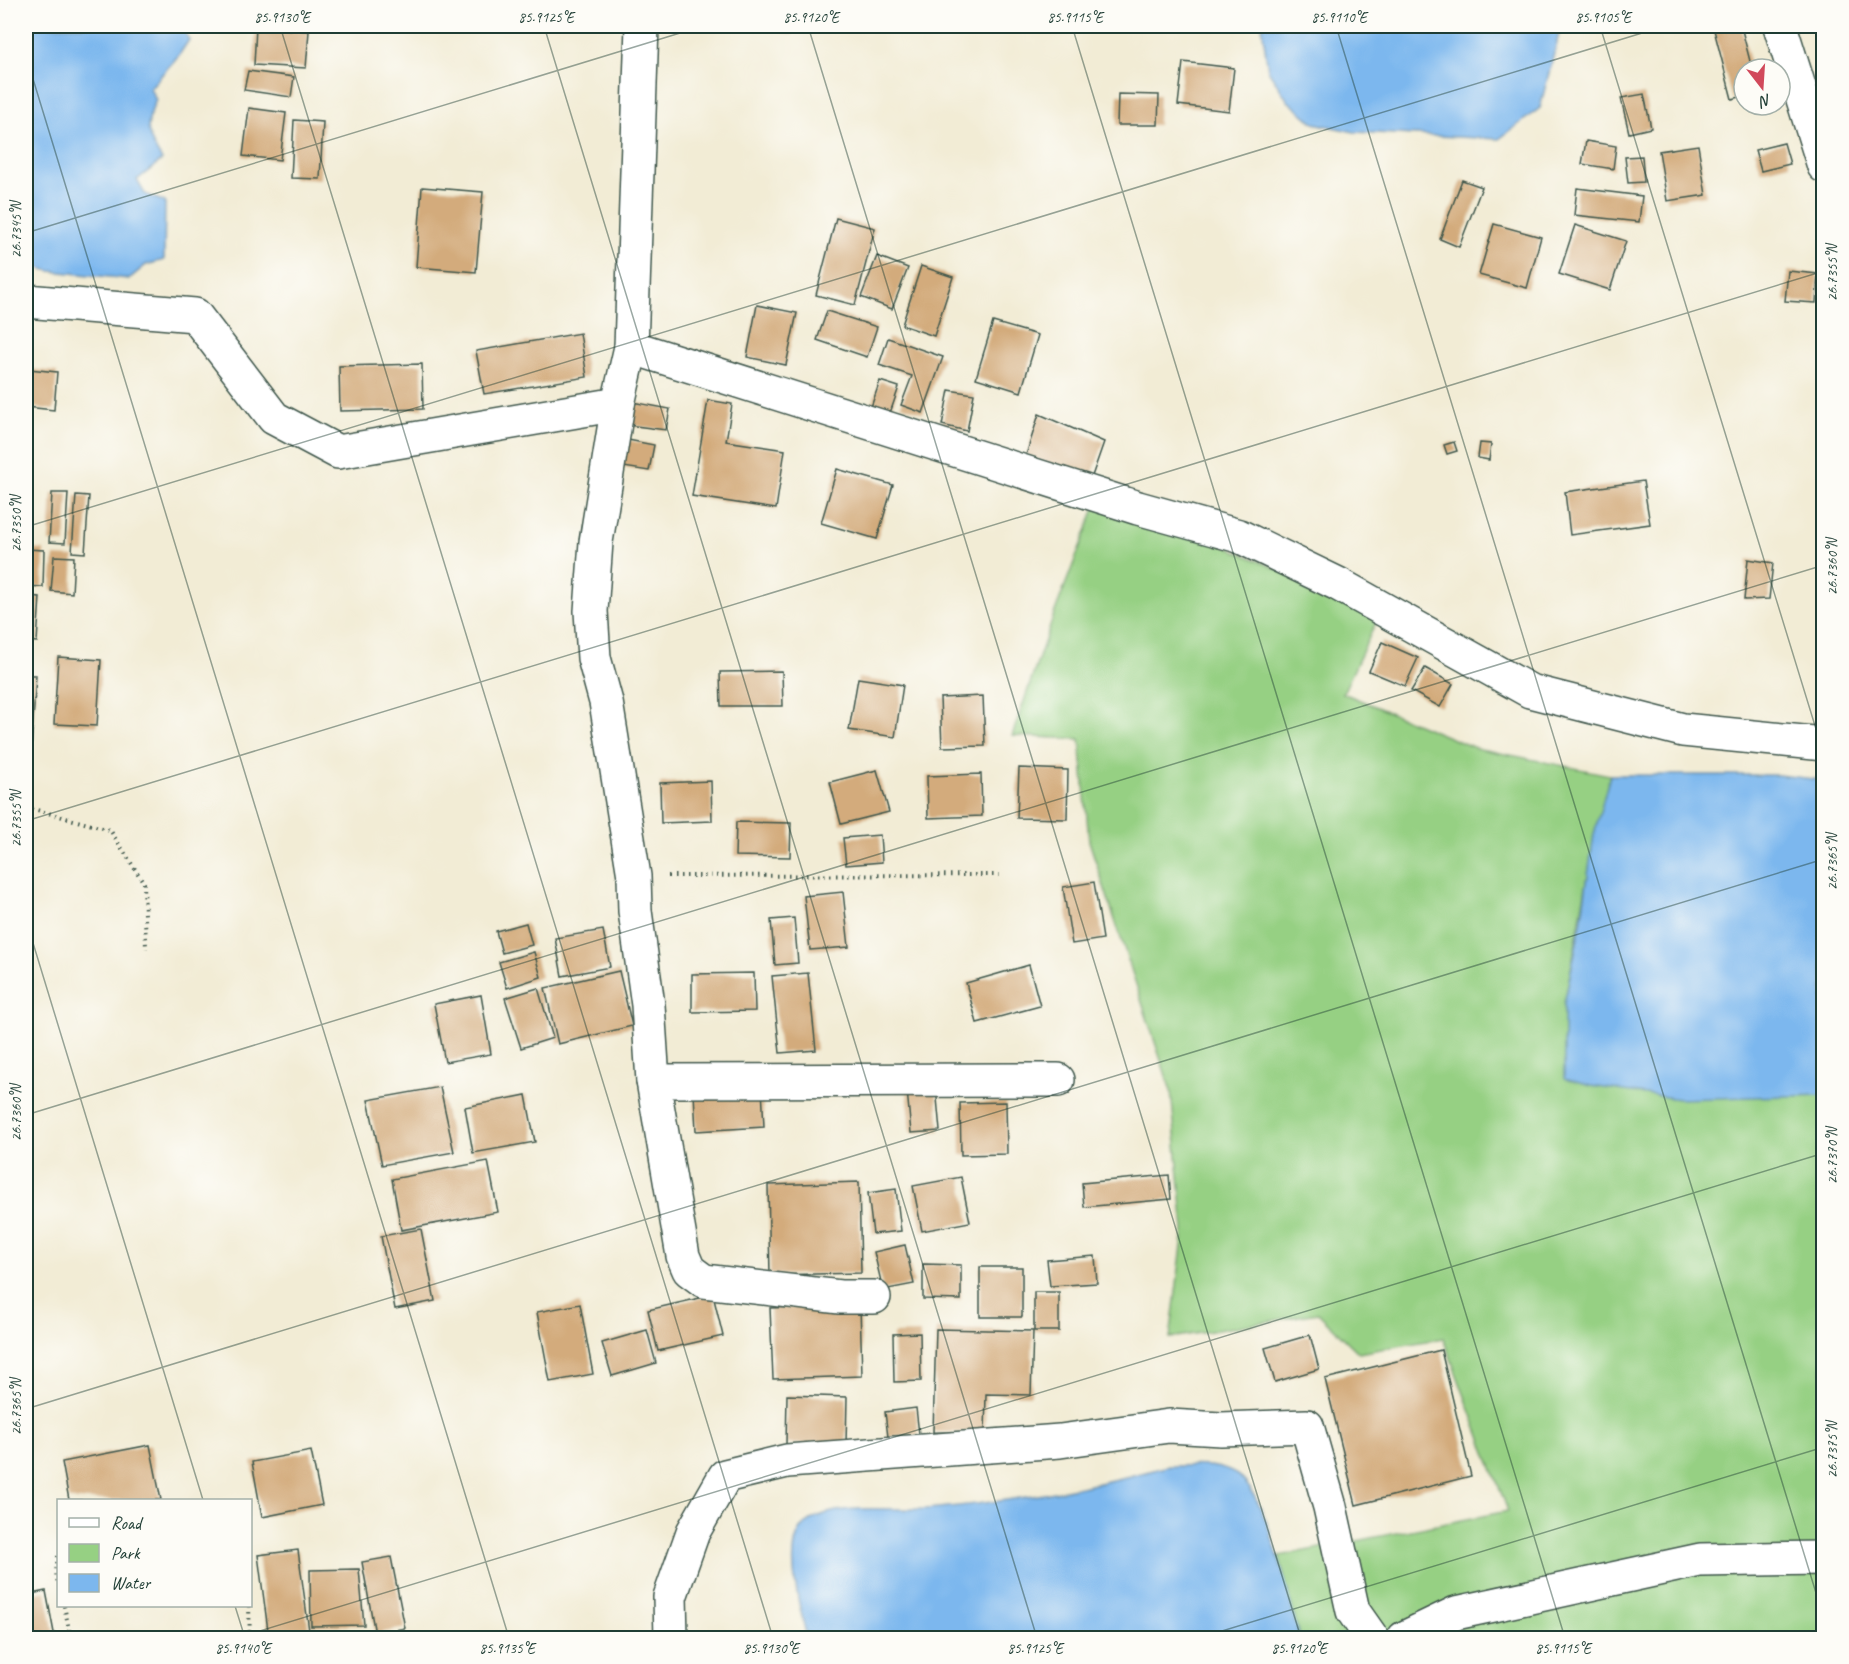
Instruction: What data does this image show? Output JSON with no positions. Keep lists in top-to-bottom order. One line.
{"legend":["Road","Park","Water"],"north":"bottom","coordinates":["85.9130°E","85.9125°E","85.9120°E","85.9115°E","85.9110°E","85.9105°E","26.7345°N","26.7355°N","26.7350°N","26.7360°N","26.7365°N","26.7370°N","26.7375°N","85.9140°E","85.9135°E"]}
